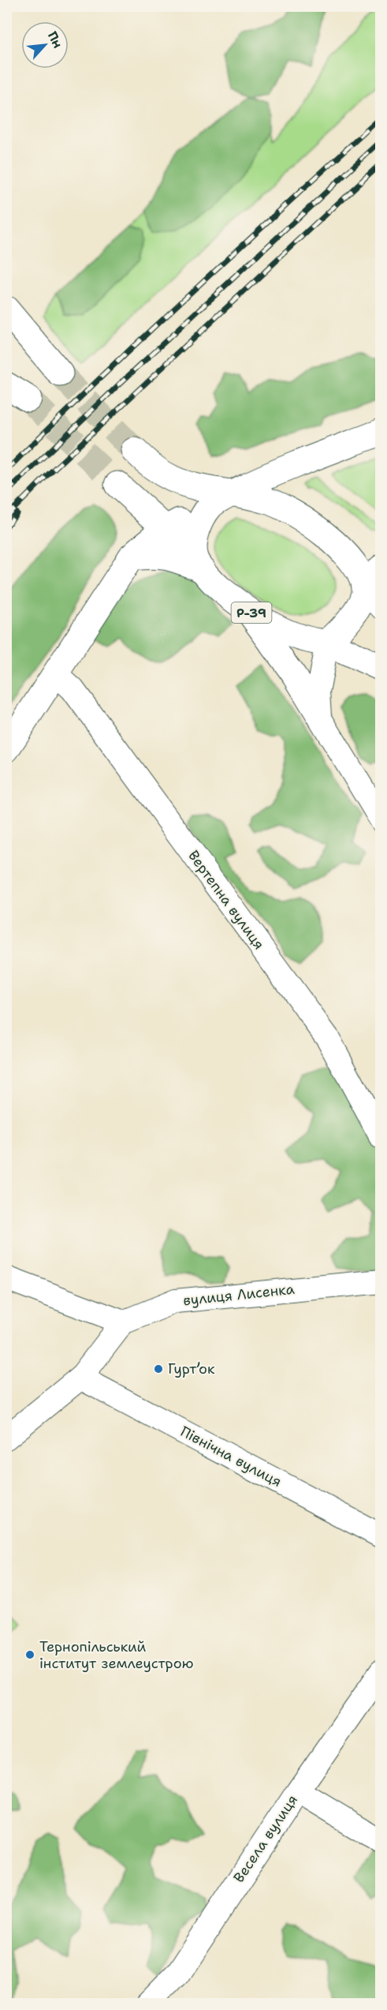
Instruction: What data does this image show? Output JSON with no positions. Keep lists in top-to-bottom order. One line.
{"streets":{"main road":["Р-39"],"street":["Вертепна вулиця","вулиця Лисенка","Північна вулиця","Весела вулиця"]},"places":["Гурт’ок","Тернопільський інститут землеустрою"],"north":"top right"}
